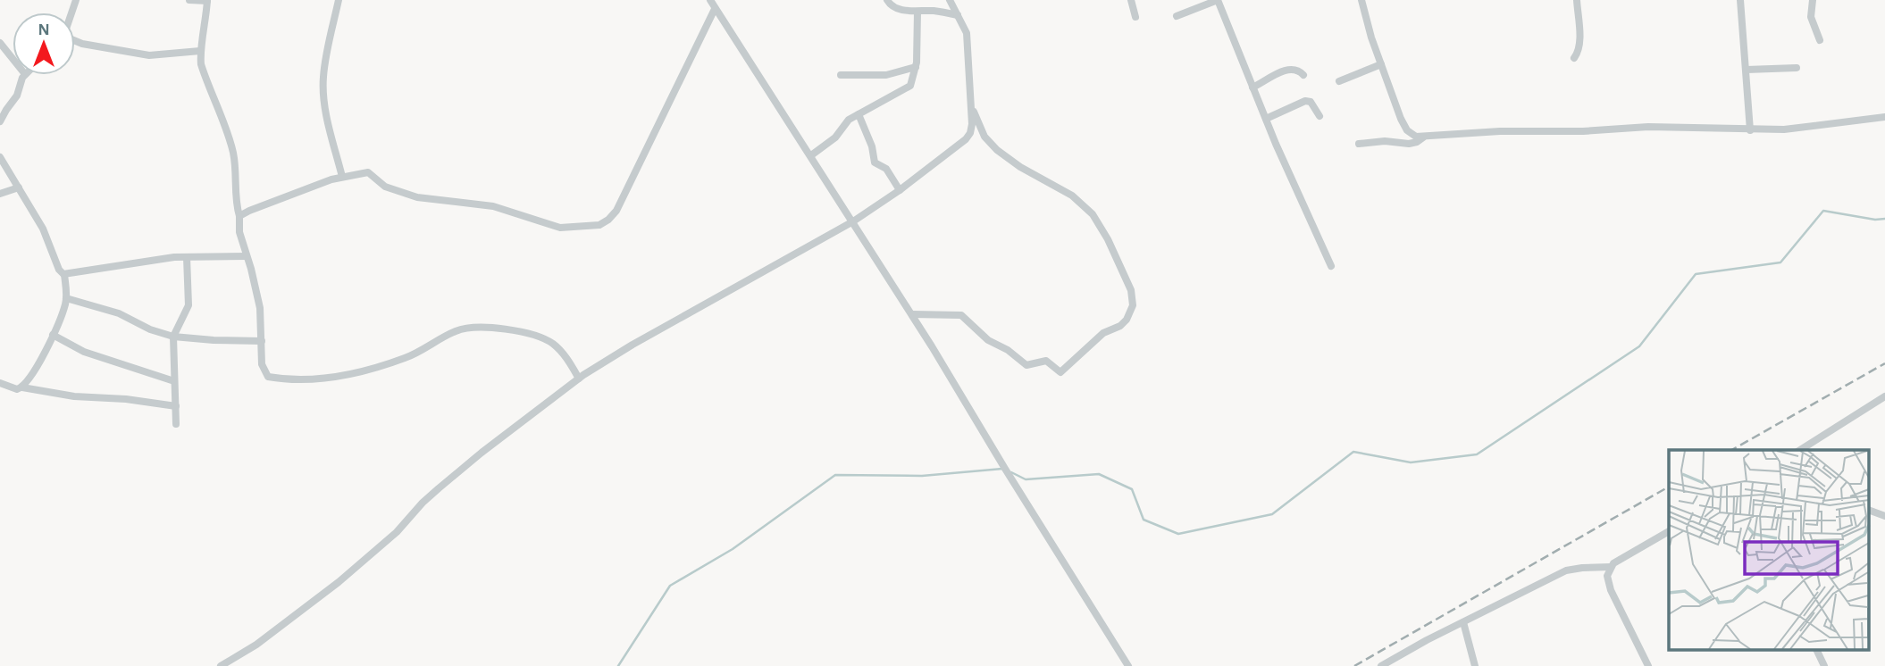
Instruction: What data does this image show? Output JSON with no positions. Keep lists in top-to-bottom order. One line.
{"north":"top"}
